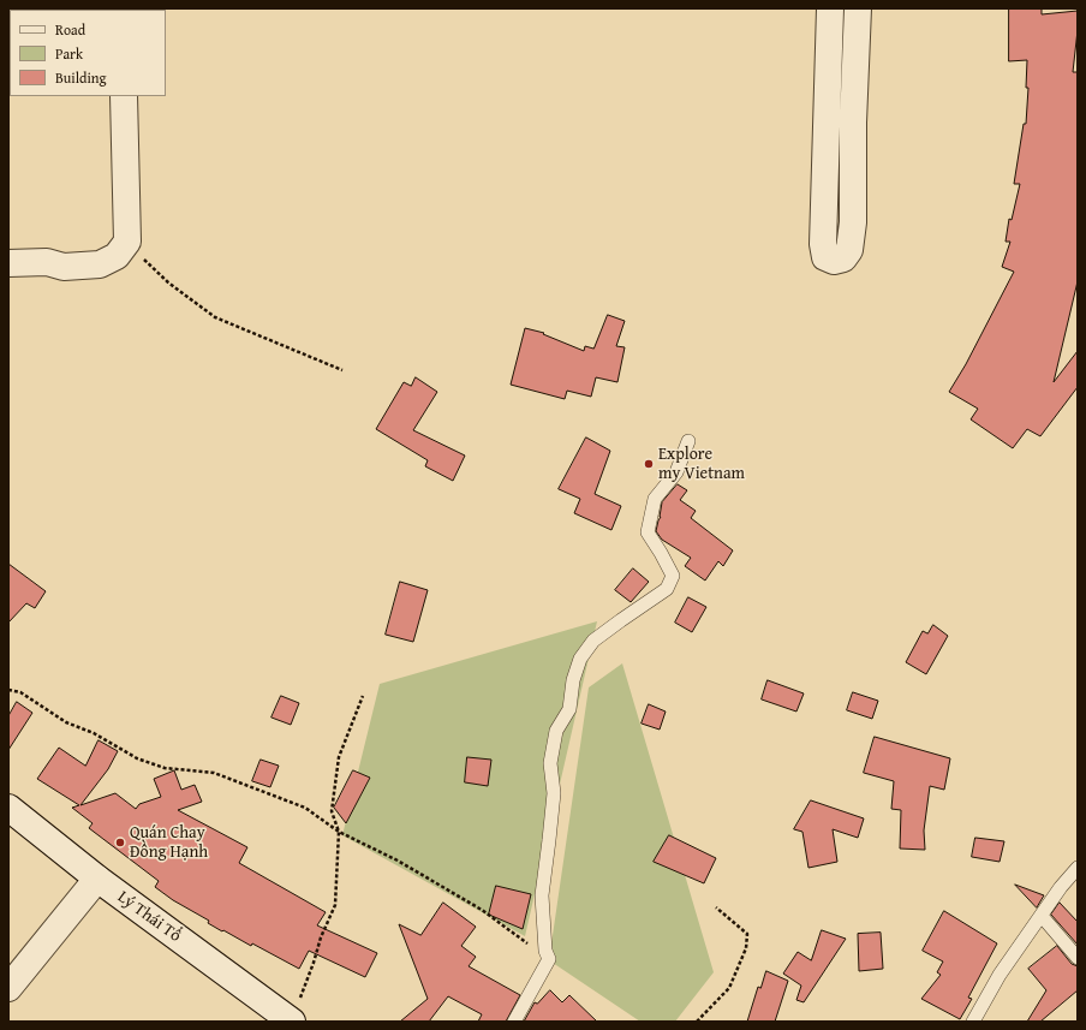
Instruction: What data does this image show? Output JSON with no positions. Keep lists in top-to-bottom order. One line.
{"streets":{"street":["Lý Thái Tổ"]},"places":["Explore my Vietnam","Quán Chay Đồng Hạnh"],"legend":["Road","Park","Building"]}
